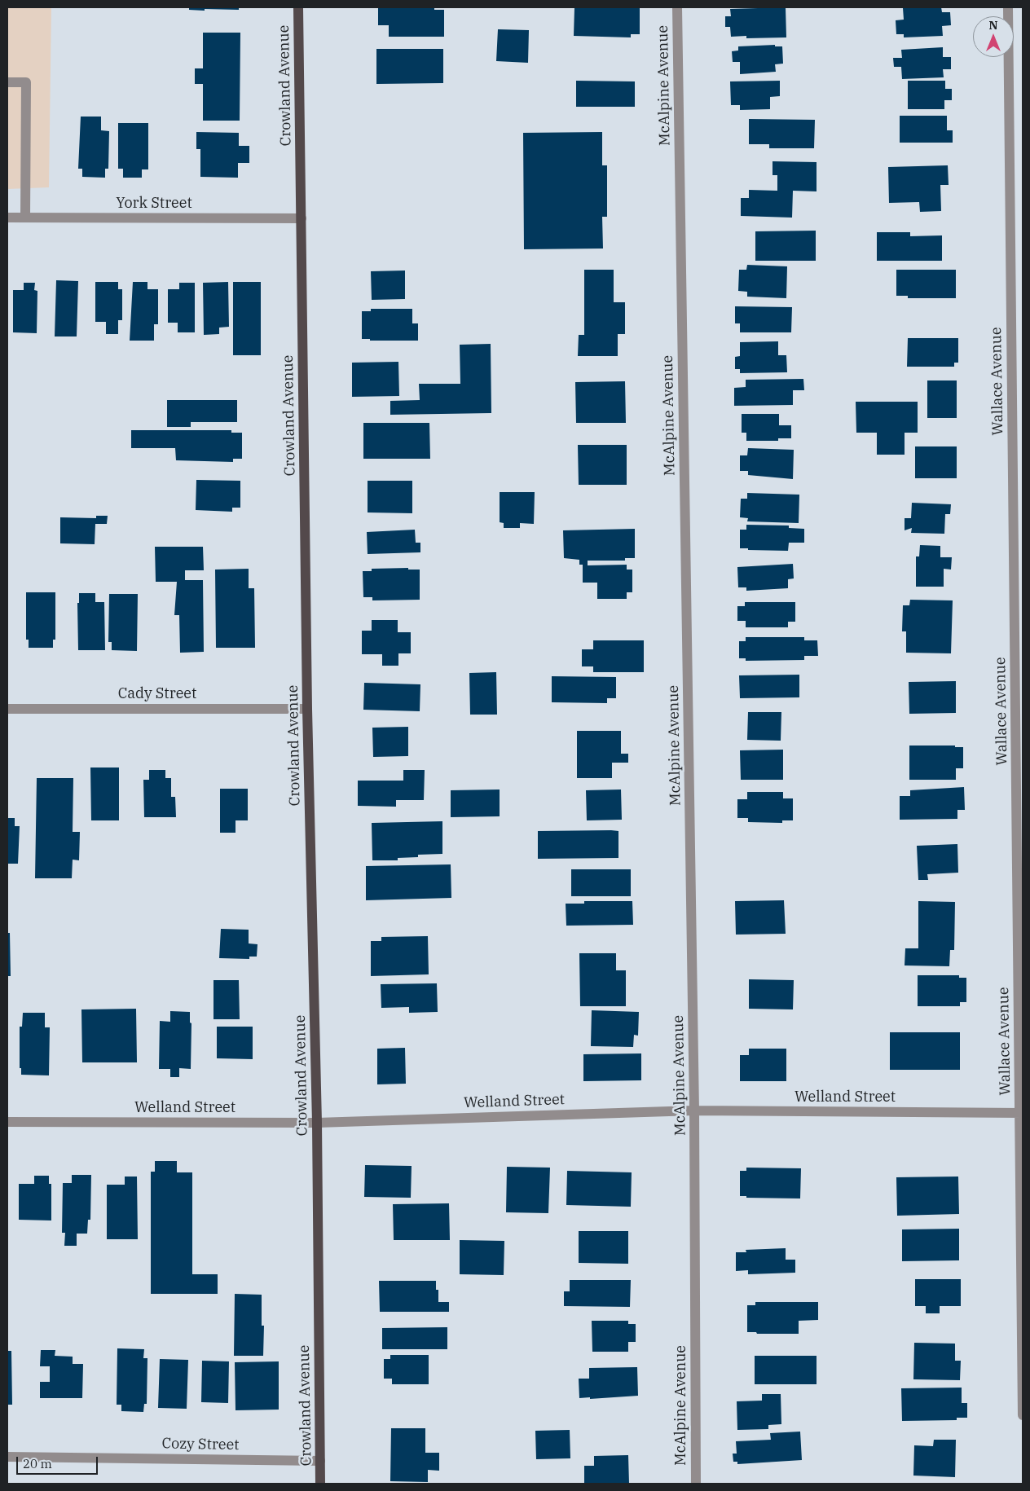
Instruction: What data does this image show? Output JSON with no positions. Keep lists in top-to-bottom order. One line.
{"streets":{"main road":["Crowland Avenue"],"street":["McAlpine Avenue","York Street","Wallace Avenue","Cady Street","Welland Street","Cozy Street"]},"crossings":[["Crowland Avenue","York Street"],["Crowland Avenue","Cady Street"],["Crowland Avenue","Welland Street"],["Crowland Avenue","Cozy Street"],["McAlpine Avenue","Welland Street"],["Wallace Avenue","Welland Street"]],"scale_bar":"20 m","north":"top"}
